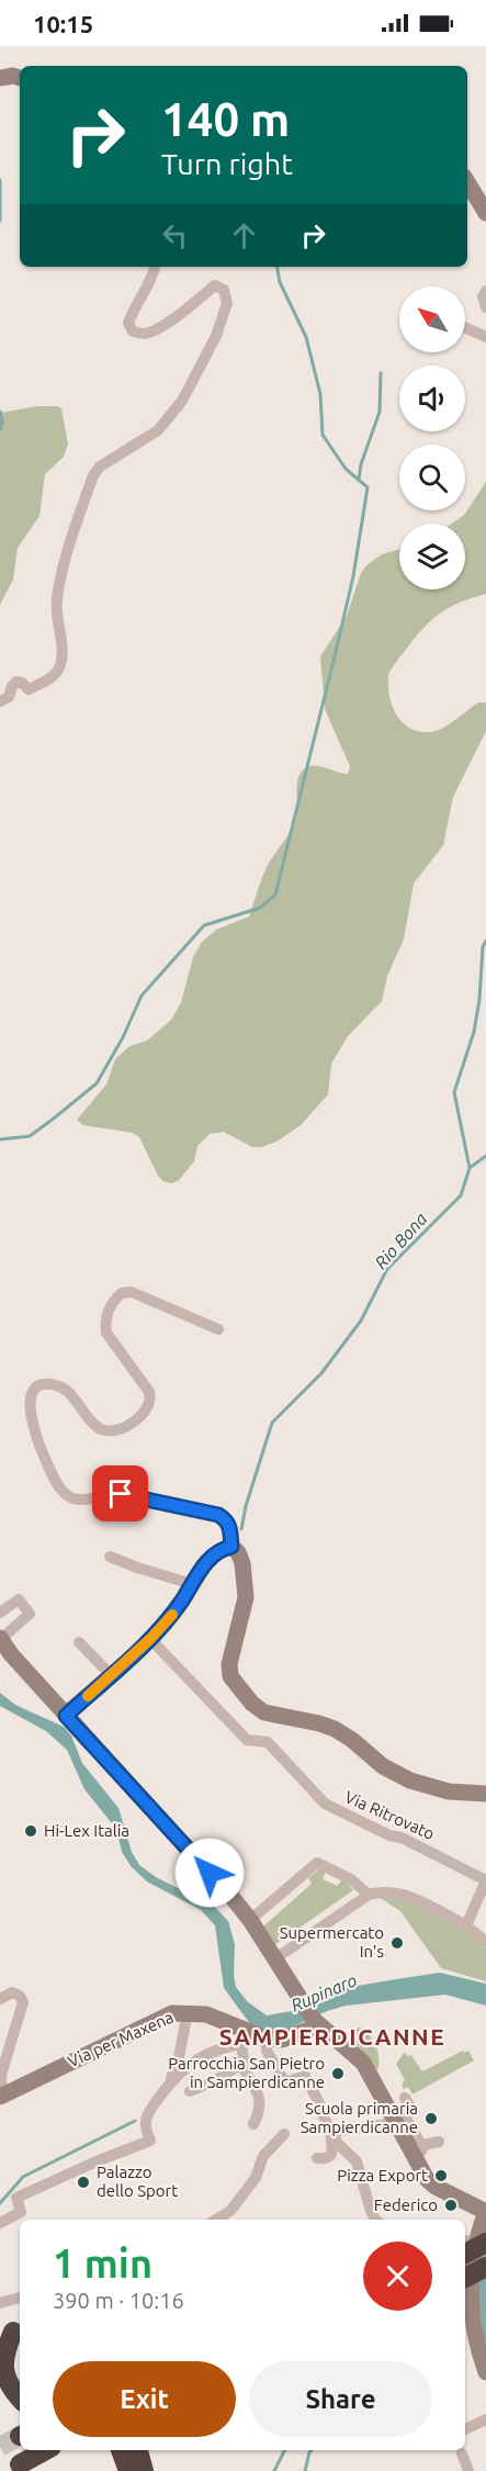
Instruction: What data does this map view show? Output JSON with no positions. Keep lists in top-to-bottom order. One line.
{"streets":{"street":["Via Ritrovato","Via per Maxena"]},"districts":["SAMPIERDICANNE"],"water":["Rio Bona","Rupinaro"],"places":["Hi-Lex Italia","Supermercato In's","Parrocchia San Pietro in Sampierdicanne","Scuola primaria Sampierdicanne","Pizza Export","Palazzo dello Sport","Federico"],"north":"top left","page":{"status":"10:15","turn":["140 m","Turn right"],"heading":["1 min","390 m · 10:16"],"buttons":["Exit","Share"]}}
